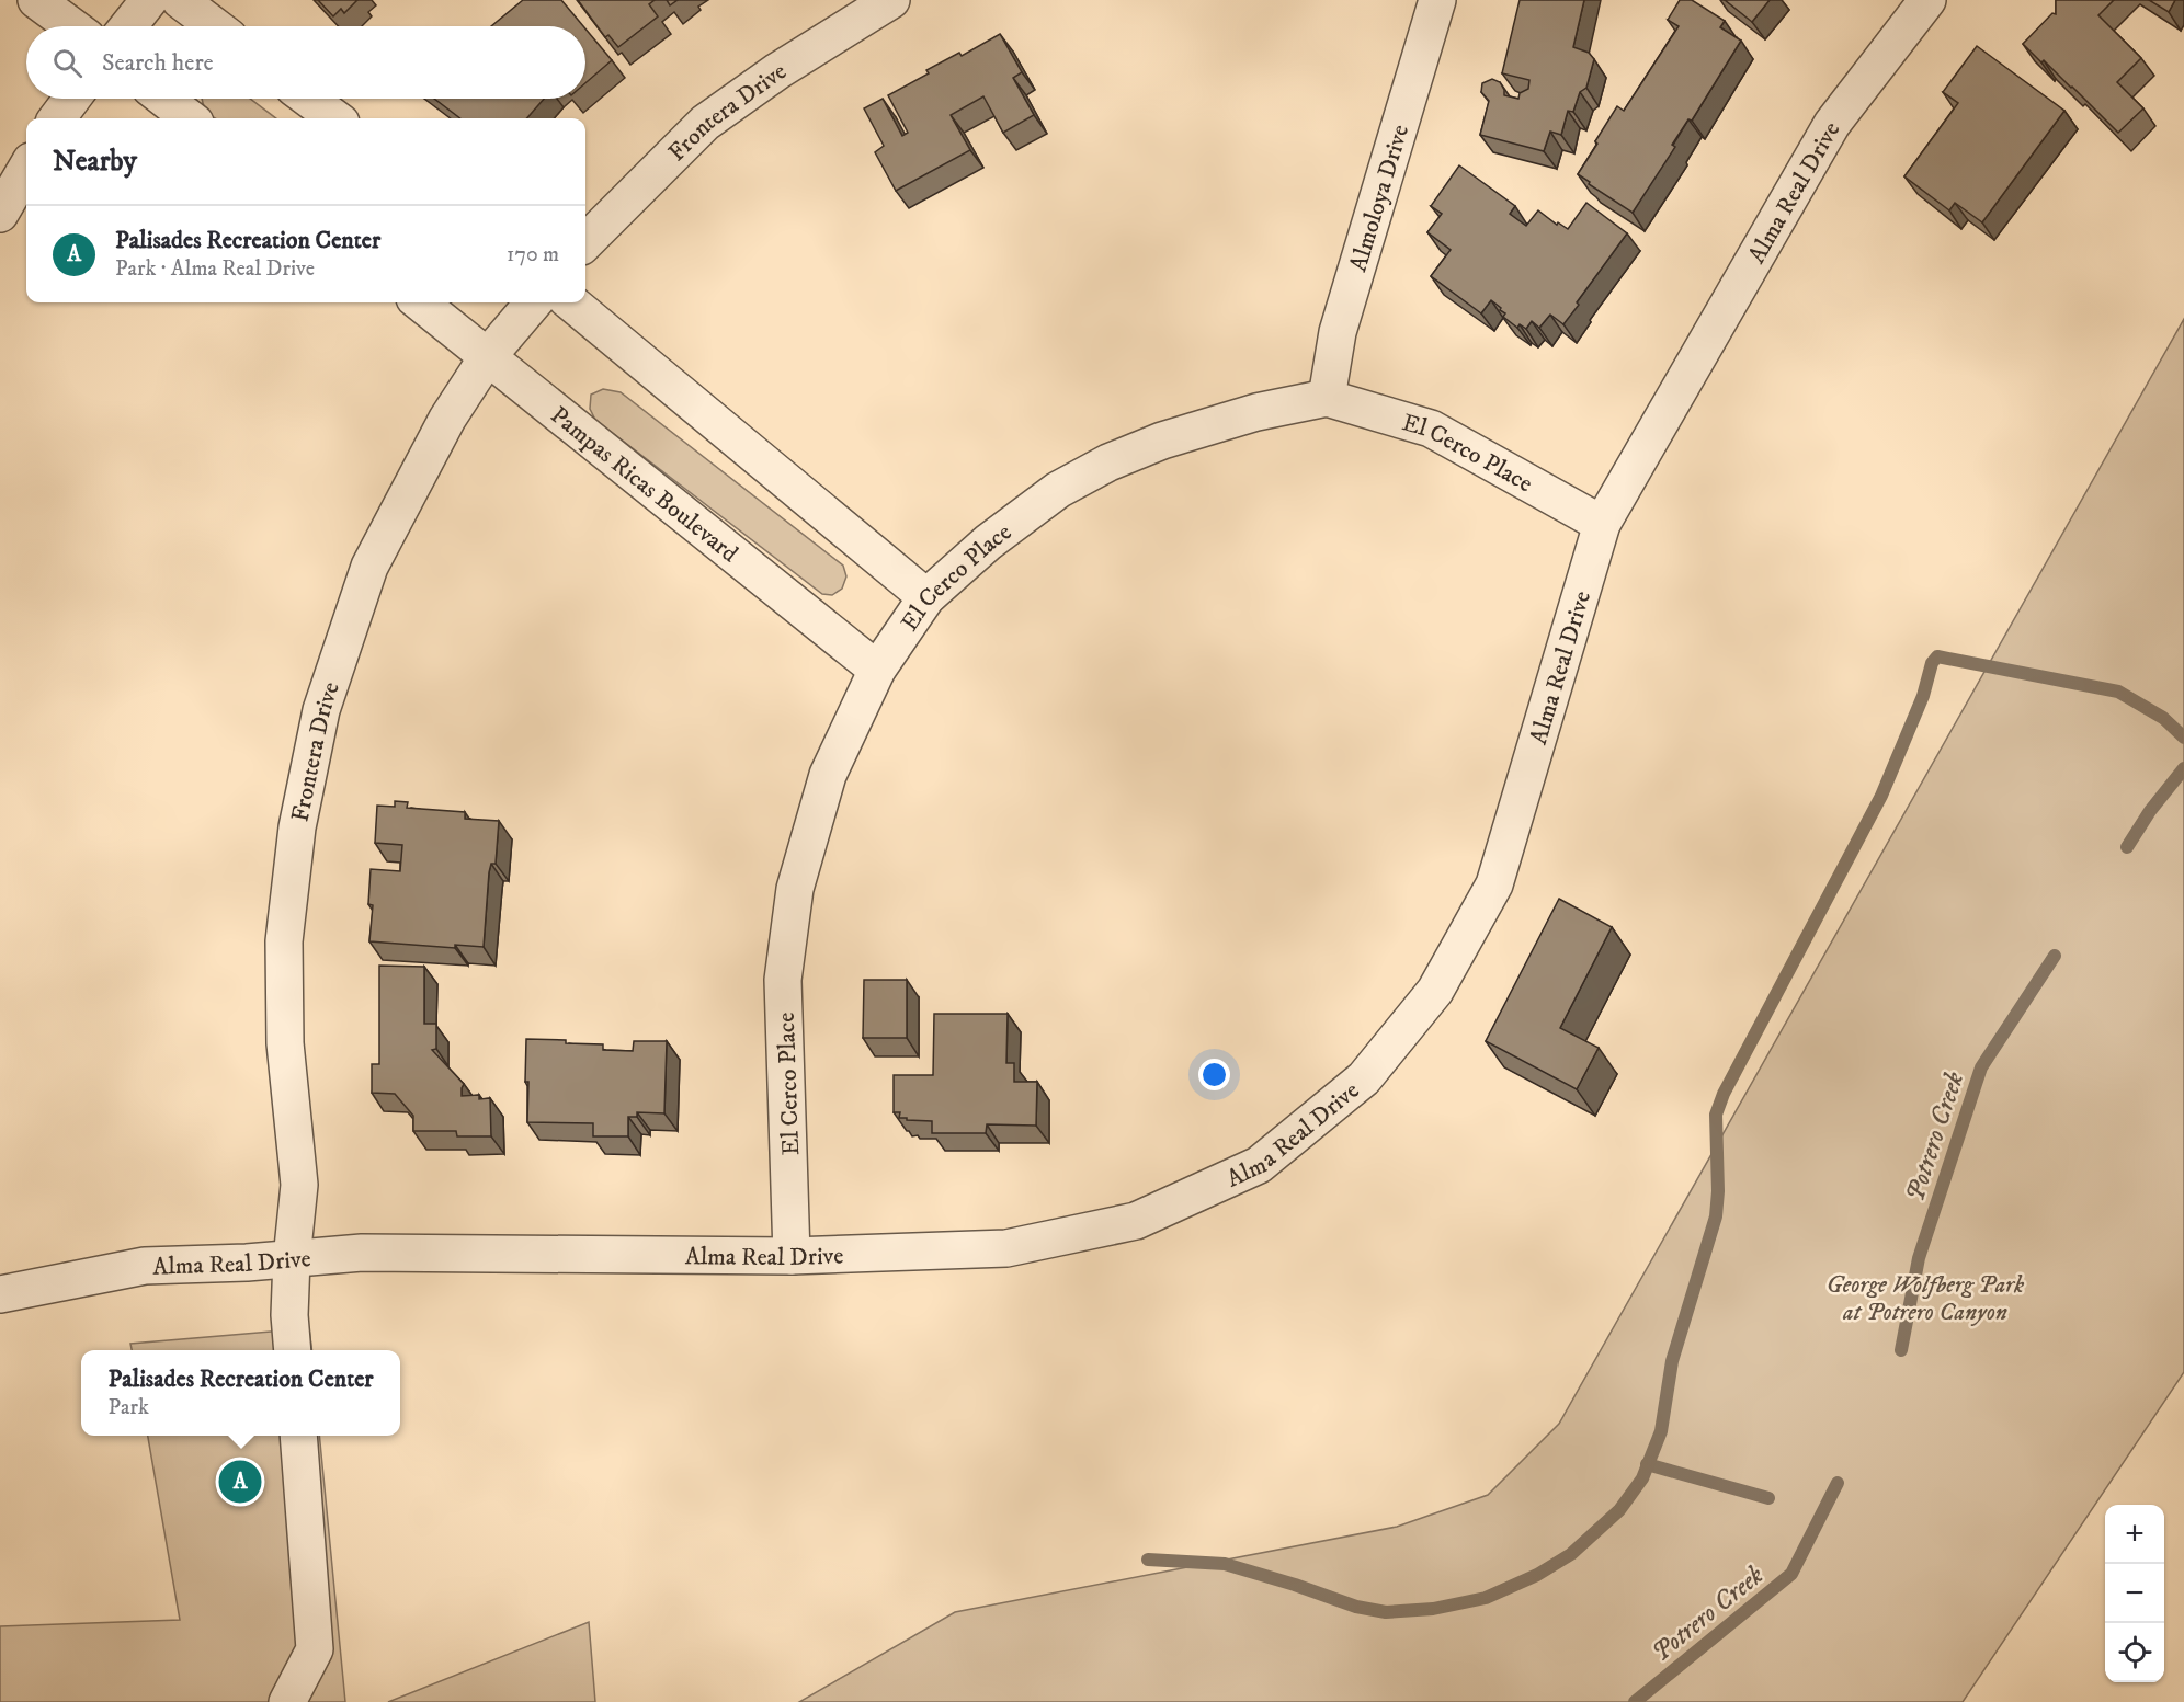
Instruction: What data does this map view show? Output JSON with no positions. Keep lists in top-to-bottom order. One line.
{"streets":{"street":["Frontera Drive","Alma Real Drive","Almoloya Drive","El Cerco Place","Pampas Ricas Boulevard"]},"crossings":[["Frontera Drive","Alma Real Drive"],["Frontera Drive","Pampas Ricas Boulevard"],["Alma Real Drive","El Cerco Place"],["Almoloya Drive","El Cerco Place"],["El Cerco Place","Pampas Ricas Boulevard"]],"water":["Potrero Creek"],"parks":["George Wolfberg Park at Potrero Canyon"],"page":{"search":"Search here","heading":"Nearby","list":[{"mark":"A","name":"Palisades Recreation Center","note":"Park · Alma Real Drive","value":"170 m"}],"popup":["Palisades Recreation Center","Park"],"pins":"A","map_buttons":["+","−"]}}
